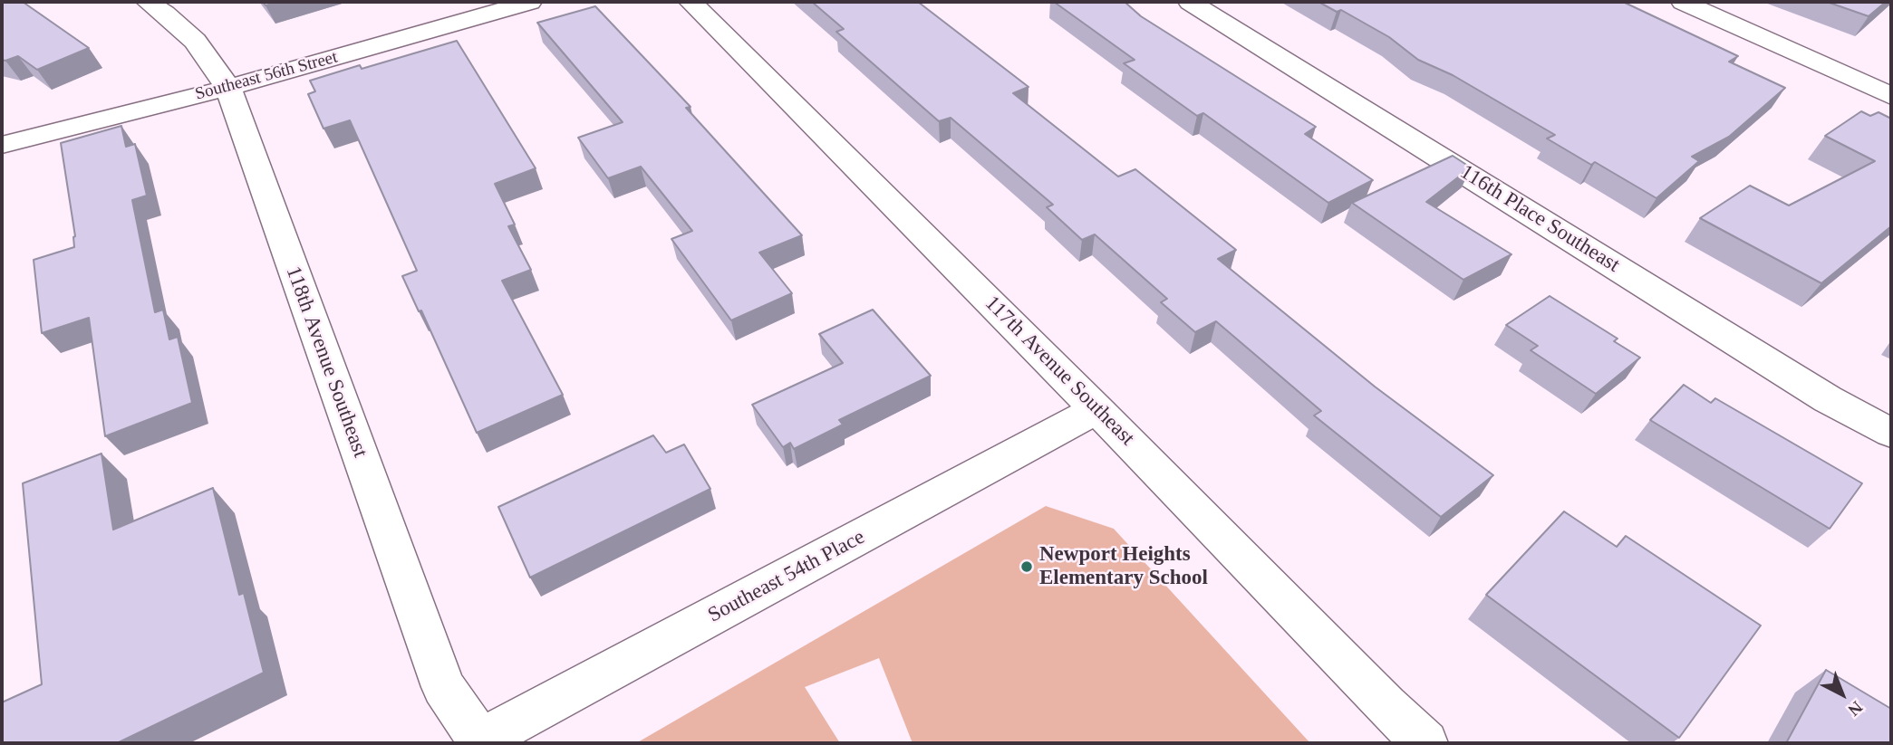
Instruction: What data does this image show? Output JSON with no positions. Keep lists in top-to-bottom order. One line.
{"streets":{"street":["Southeast 56th Street","116th Place Southeast","118th Avenue Southeast","117th Avenue Southeast","Southeast 54th Place"]},"crossings":[["Southeast 56th Street","118th Avenue Southeast"],["118th Avenue Southeast","Southeast 54th Place"],["117th Avenue Southeast","Southeast 54th Place"]],"places":["Newport Heights Elementary School"],"north":"bottom right"}
